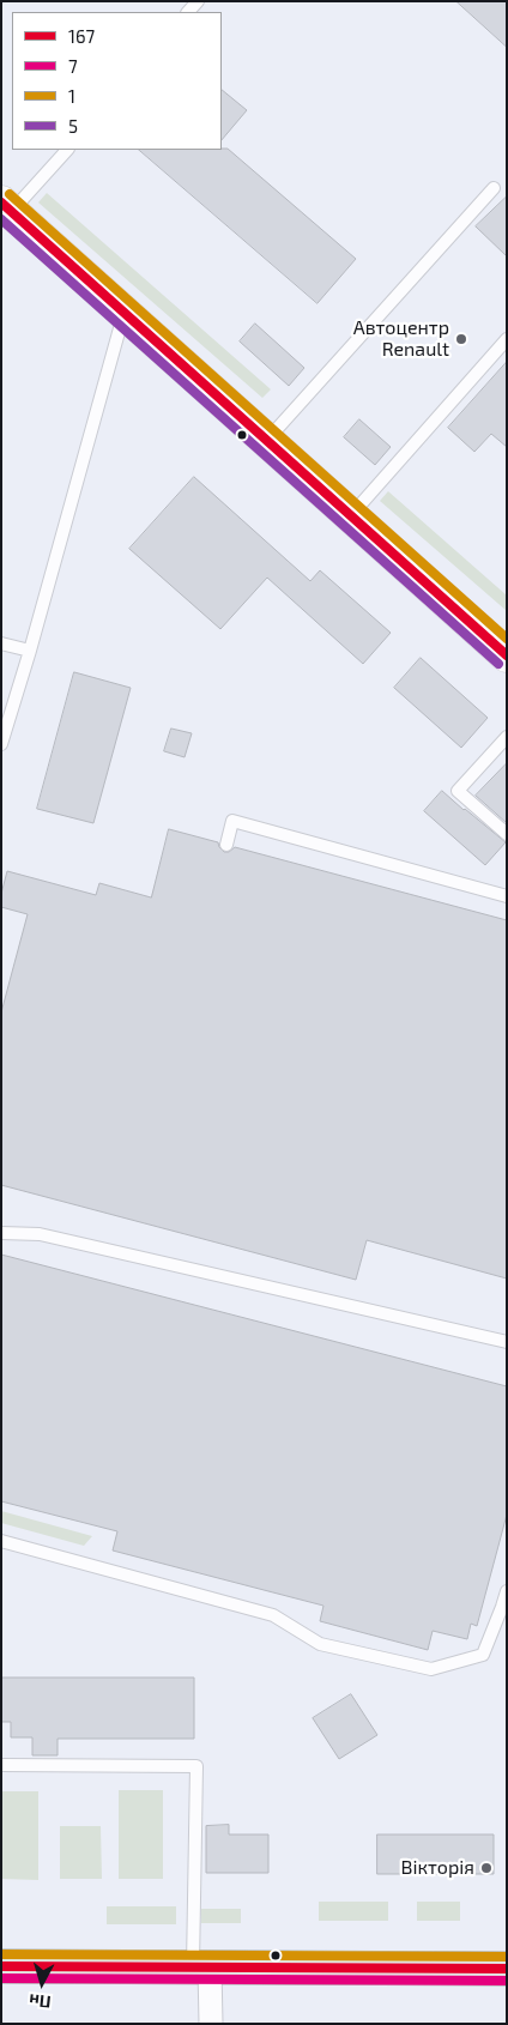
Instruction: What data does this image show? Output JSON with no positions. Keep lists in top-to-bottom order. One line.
{"places":["Автоцентр Renault","Вікторія"],"lines":["transit line 1","transit line 167","transit line 5","transit line 7"],"legend":["167","7","1","5"],"north":"bottom"}
